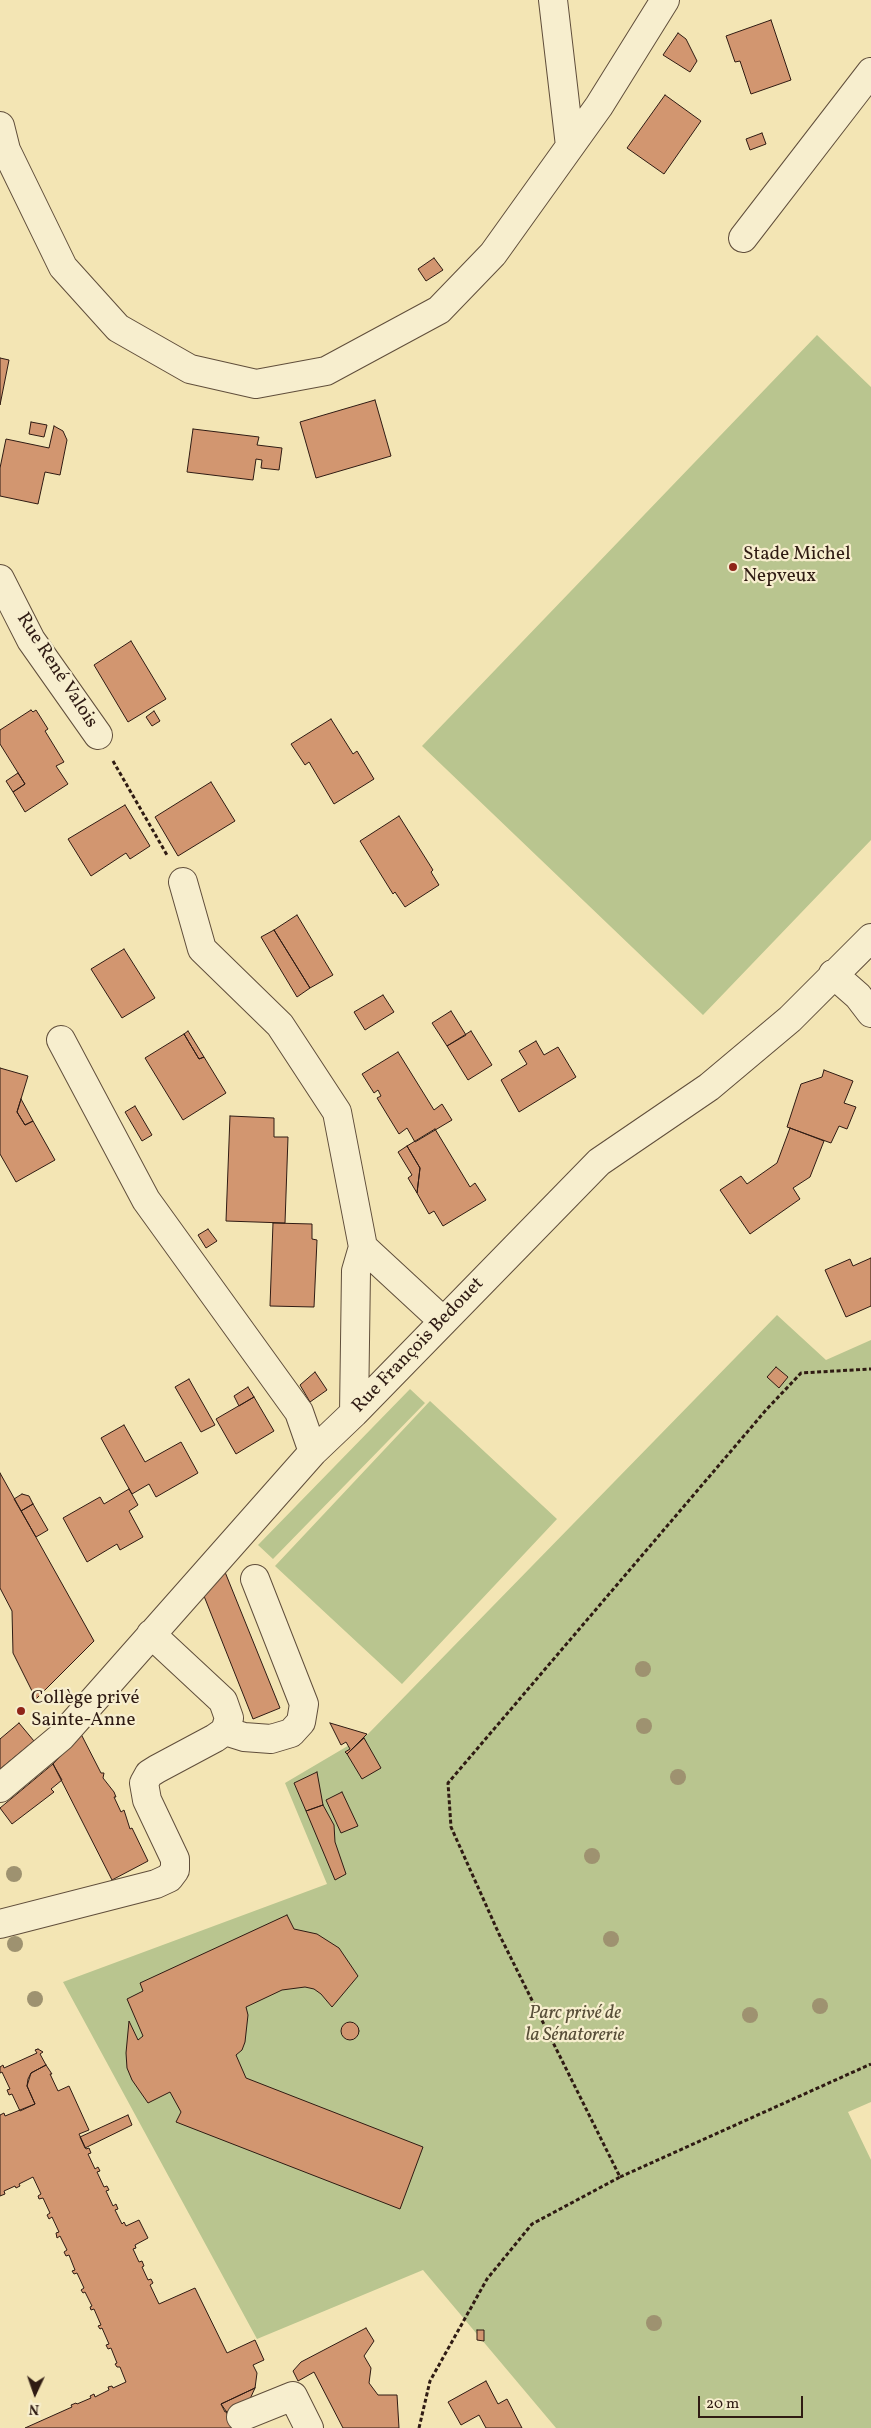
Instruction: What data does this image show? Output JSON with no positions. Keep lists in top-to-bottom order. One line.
{"streets":{"street":["Rue René Valois","Rue François Bedouet"]},"parks":["Parc privé de la Sénatorerie"],"places":["Stade Michel Nepveux","Collège privé Sainte-Anne"],"scale_bar":"20 m","north":"bottom"}
